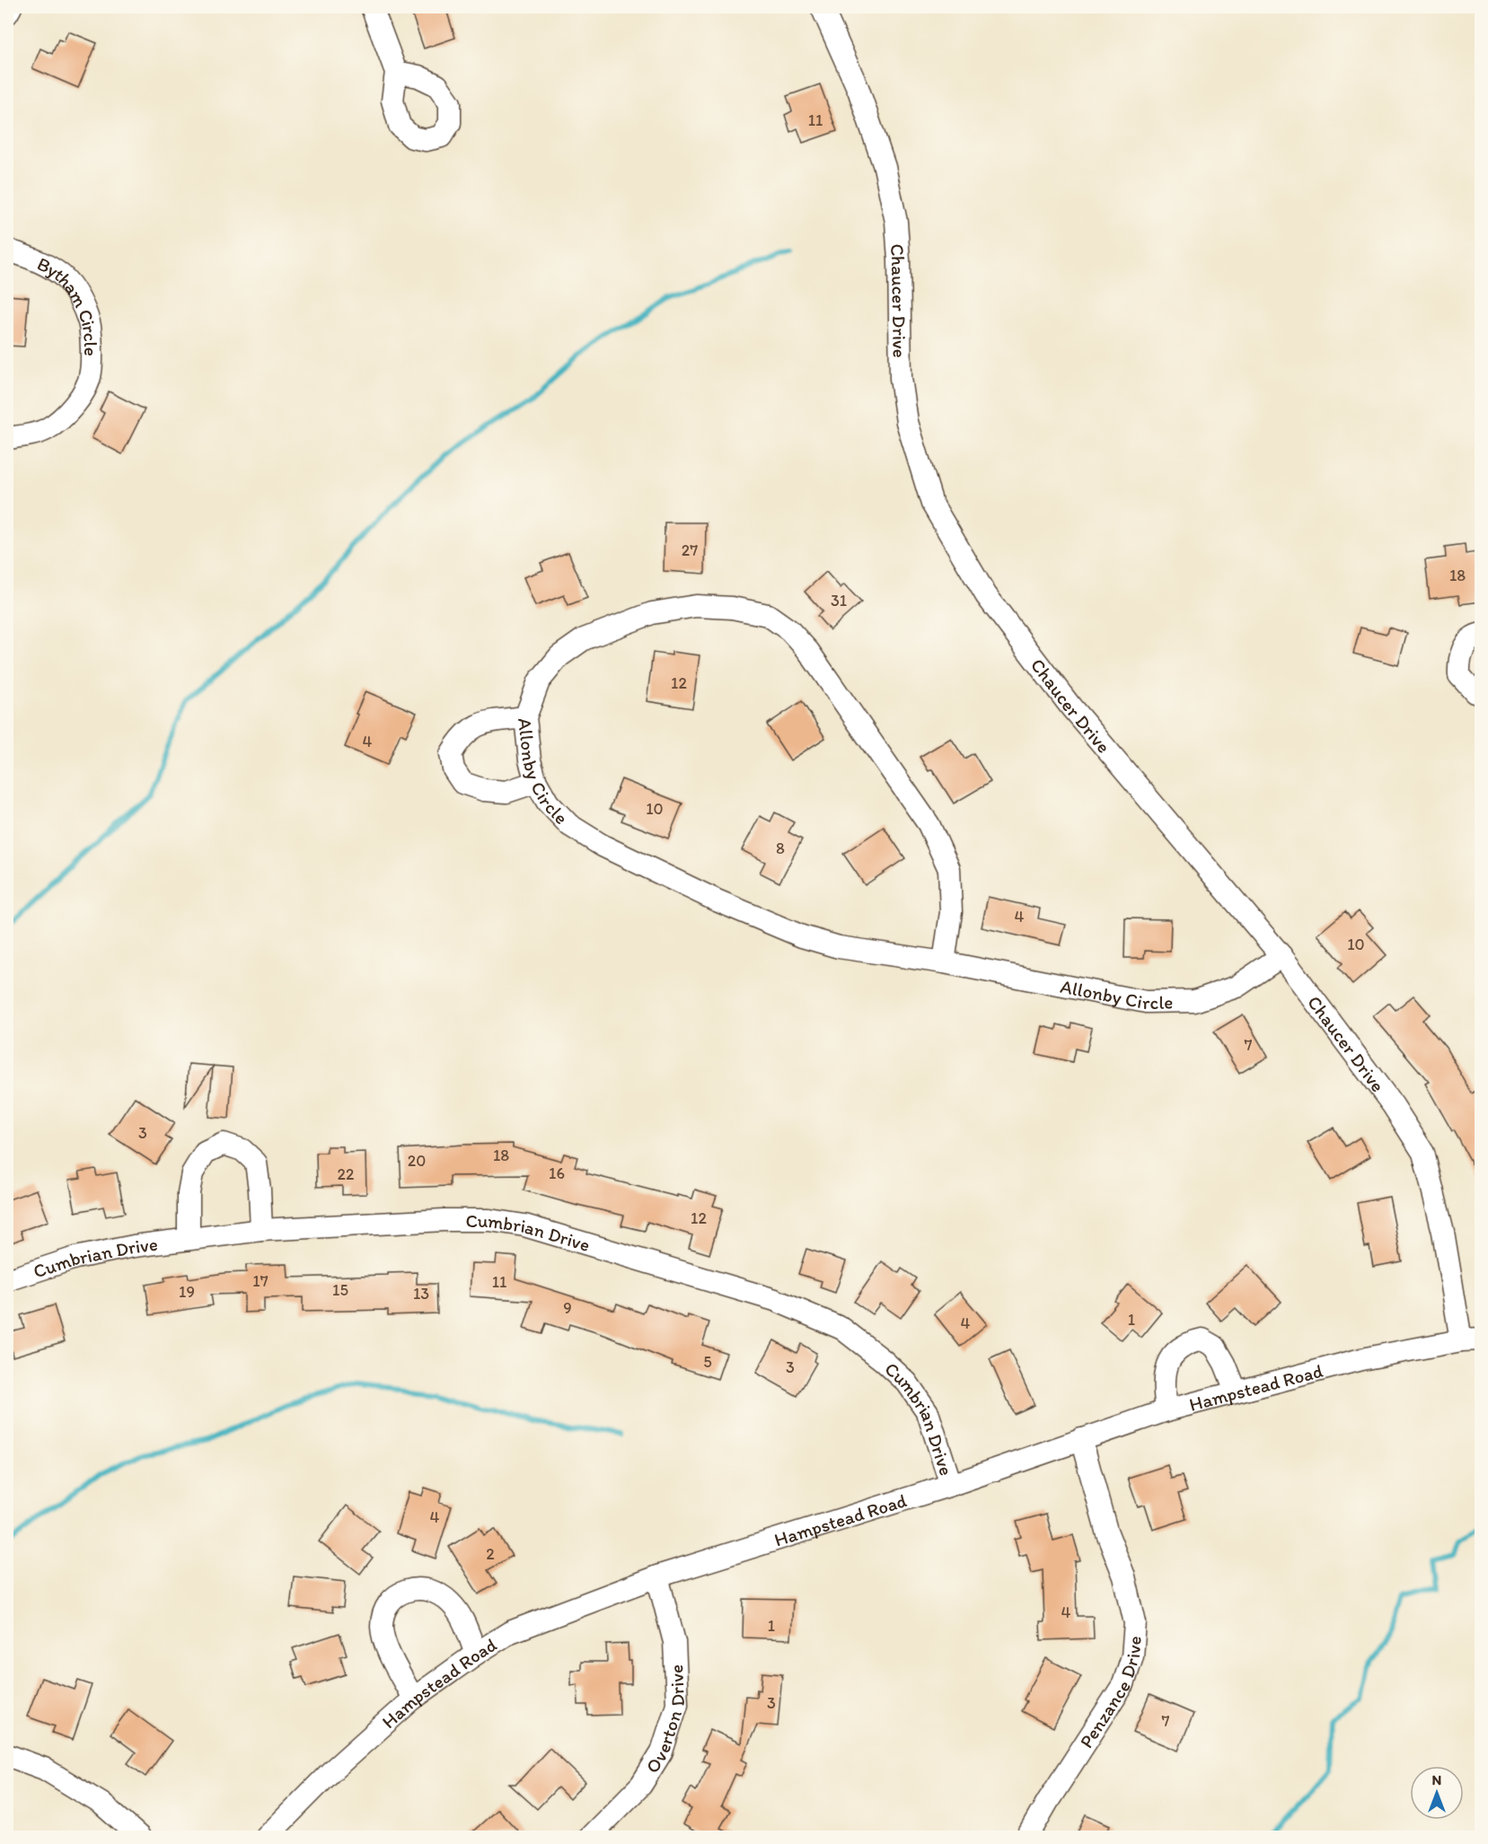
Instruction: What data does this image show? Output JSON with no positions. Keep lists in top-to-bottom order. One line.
{"streets":{"street":["Chaucer Drive","Bytham Circle","Allonby Circle","Cumbrian Drive","Hampstead Road","Penzance Drive","Overton Drive"]},"crossings":[["Chaucer Drive","Allonby Circle"],["Chaucer Drive","Hampstead Road"],["Cumbrian Drive","Hampstead Road"],["Hampstead Road","Penzance Drive"],["Hampstead Road","Overton Drive"]],"house_numbers":["11","27","18","31","12","4","10","8","4","10","7","3","18","20","16","22","12","17","11","15","19","13","9","1","4","5","3","4","2","4","1","3","7"],"north":"top"}
